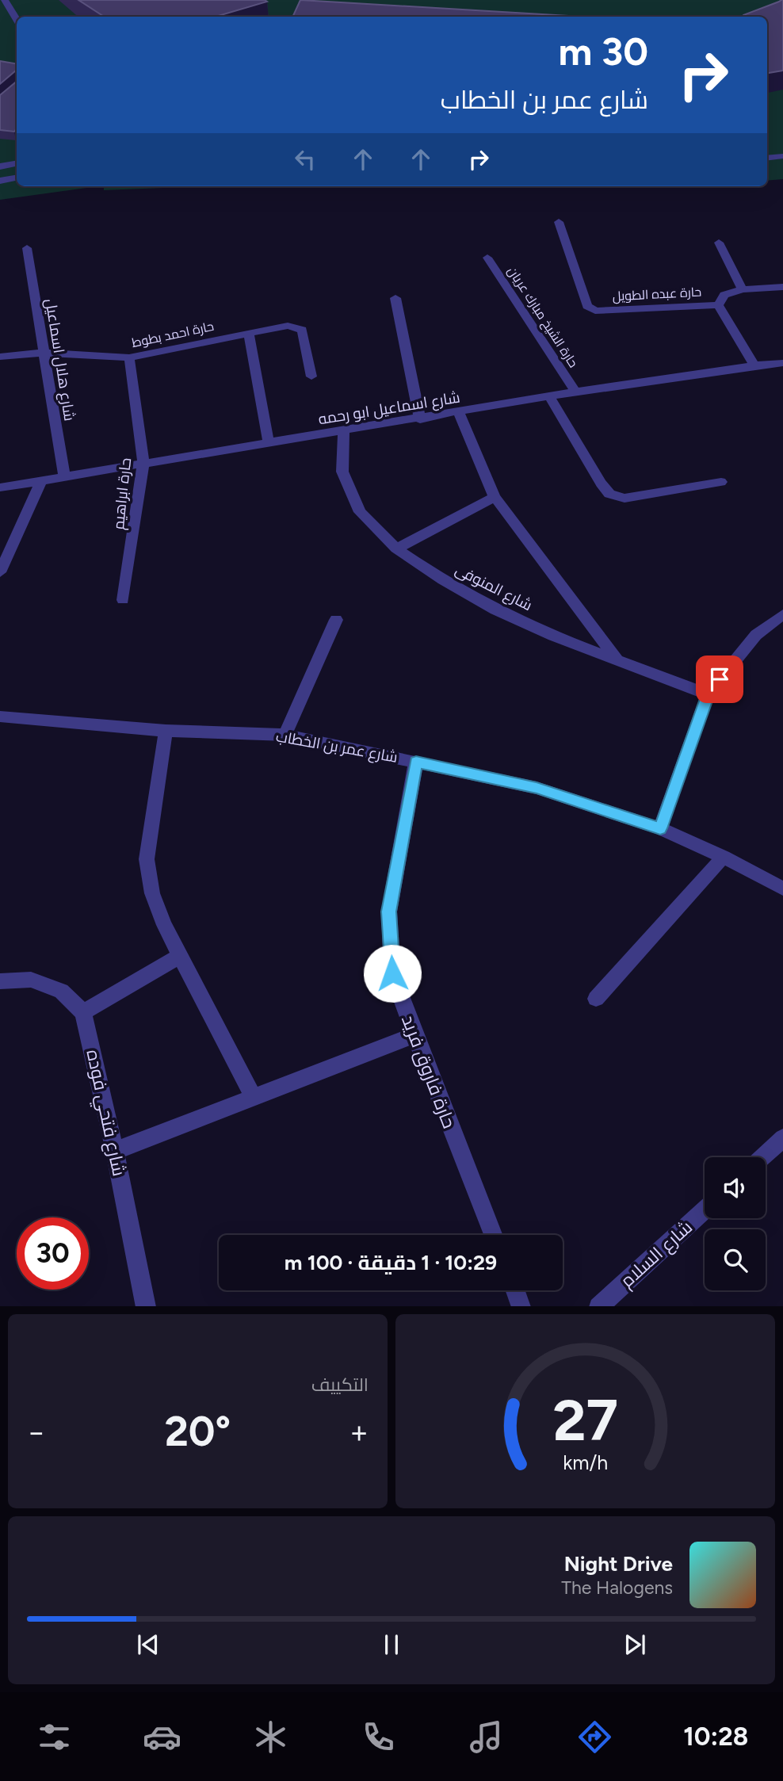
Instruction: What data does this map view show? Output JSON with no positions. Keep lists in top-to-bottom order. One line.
{"streets":{"street":["حارة عبده الطويل","حارة الشيخ مبارك عريان","حارة احمد بطوط","شارع هلال اسماعيل","شارع اسماعيل ابو رحمه","حارة ابراهيم","شارع المنوفى","شارع عمر بن الخطاب","حارة فاروق فريد","شارع فتحي فوده","شارع السلام"]},"crossings":[["حارة الشيخ مبارك عريان","شارع اسماعيل ابو رحمه"],["حارة احمد بطوط","شارع هلال اسماعيل"],["حارة احمد بطوط","حارة ابراهيم"],["شارع هلال اسماعيل","شارع اسماعيل ابو رحمه"],["شارع اسماعيل ابو رحمه","حارة ابراهيم"],["شارع اسماعيل ابو رحمه","شارع المنوفى"],["شارع عمر بن الخطاب","حارة فاروق فريد"]],"page":{"turn":["30 m","شارع عمر بن الخطاب"],"limit":"30","trip":"10:29 · 1 دقيقة · 100 m","tile":"التكييف","heat":["−","20°","+"],"song":["Night Drive","The Halogens"],"tabs":"10:28","gauge":["27","km/h"]}}
